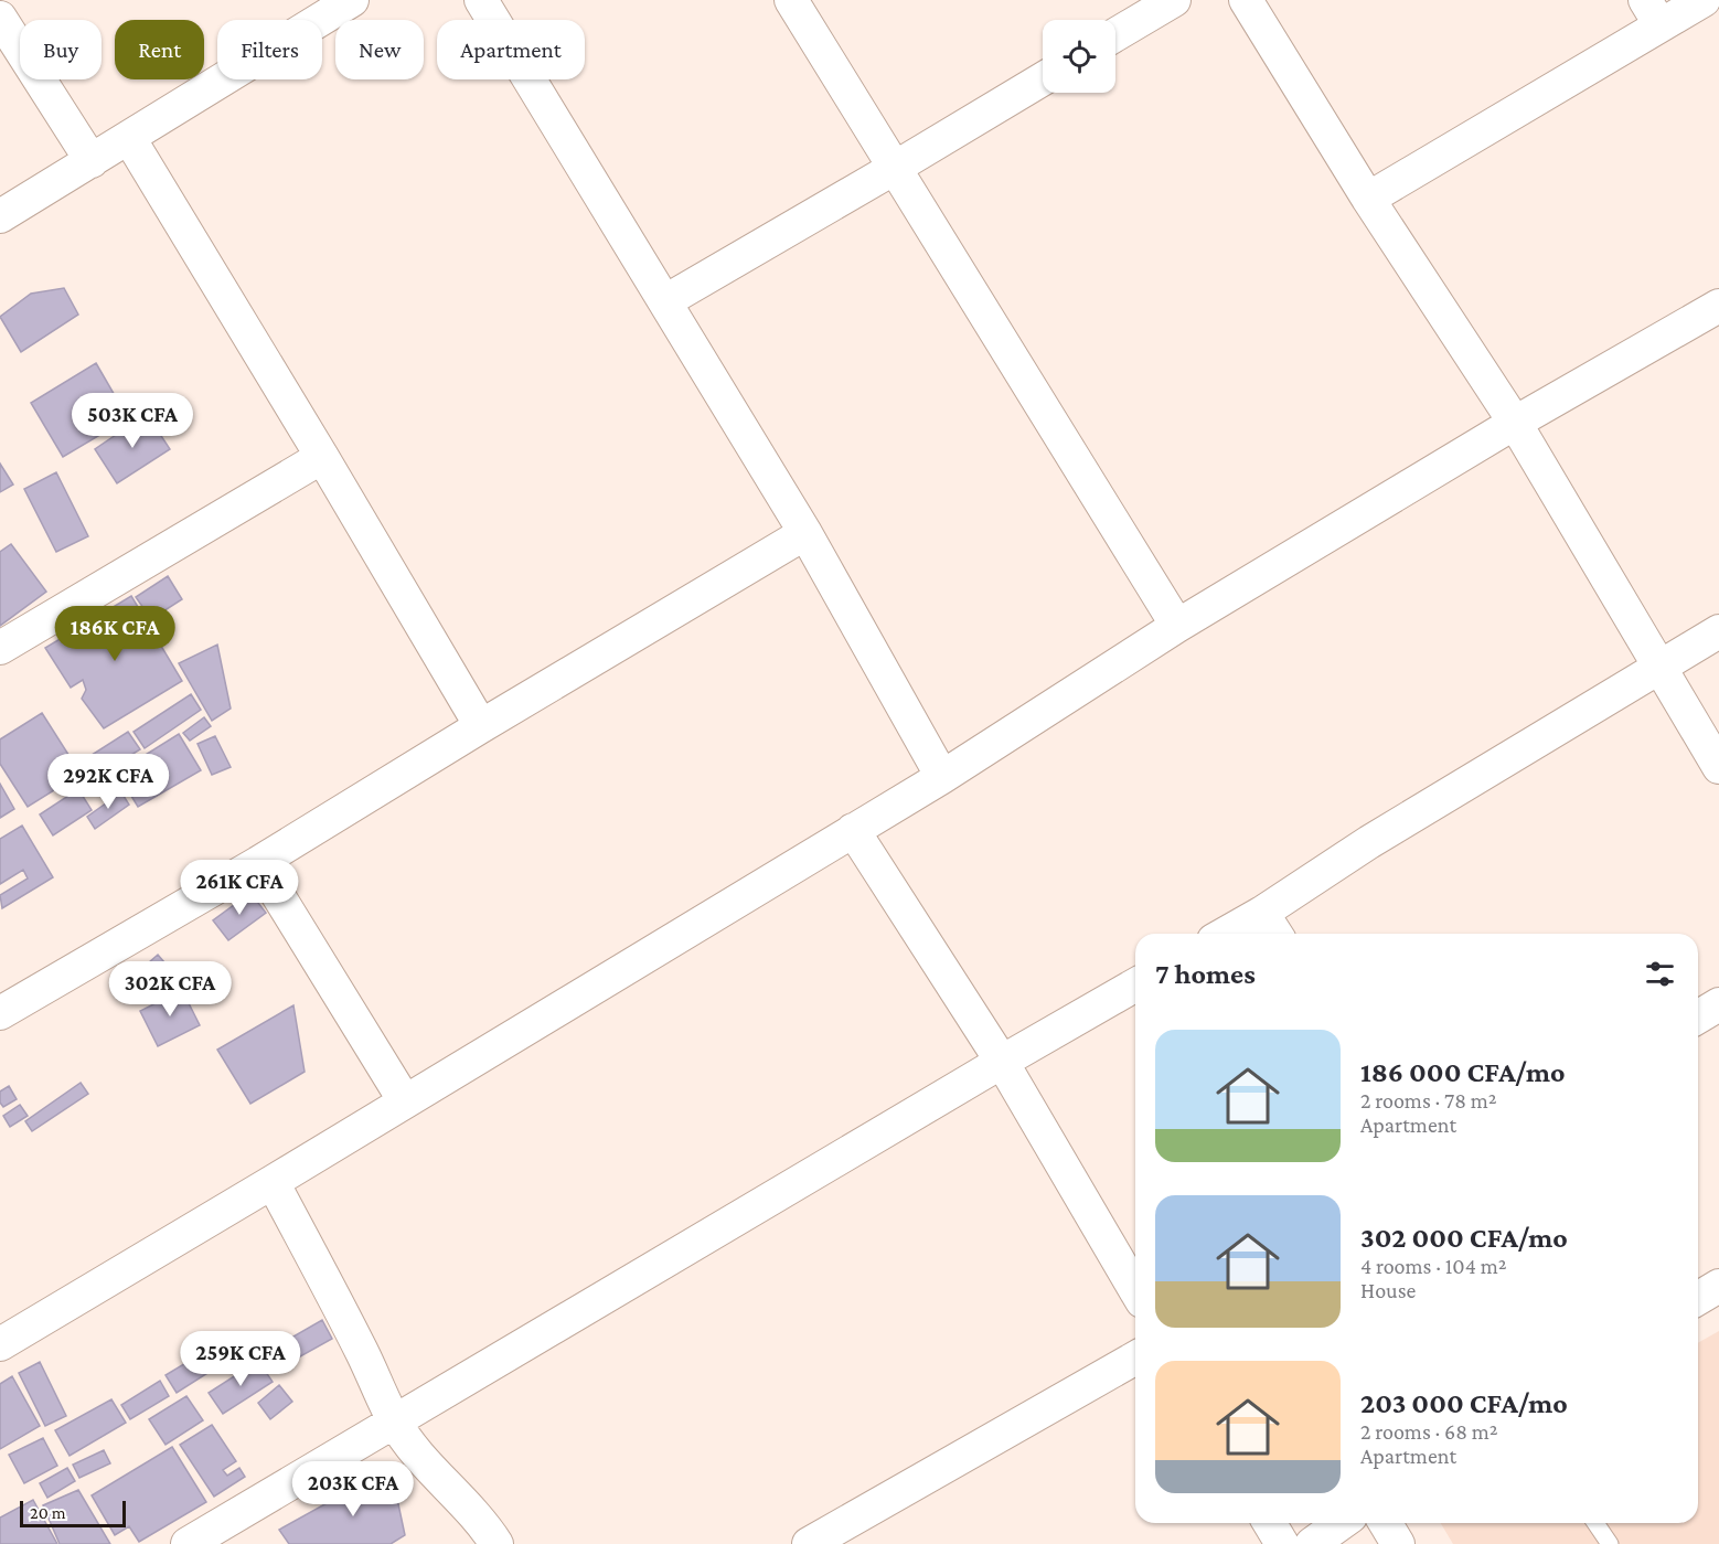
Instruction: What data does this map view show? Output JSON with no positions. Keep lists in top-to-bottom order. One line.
{"scale_bar":"20 m","page":{"chip":["Buy","Rent","Filters","New","Apartment"],"price":["503K CFA","186K CFA","292K CFA","261K CFA","302K CFA","259K CFA","203K CFA"],"heading":"7 homes","list":[{"name":"186 000 CFA/mo","note":"2 rooms · 78 m² · Apartment"},{"name":"302 000 CFA/mo","note":"4 rooms · 104 m² · House"},{"name":"203 000 CFA/mo","note":"2 rooms · 68 m² · Apartment"}],"scale":"20 m"}}
